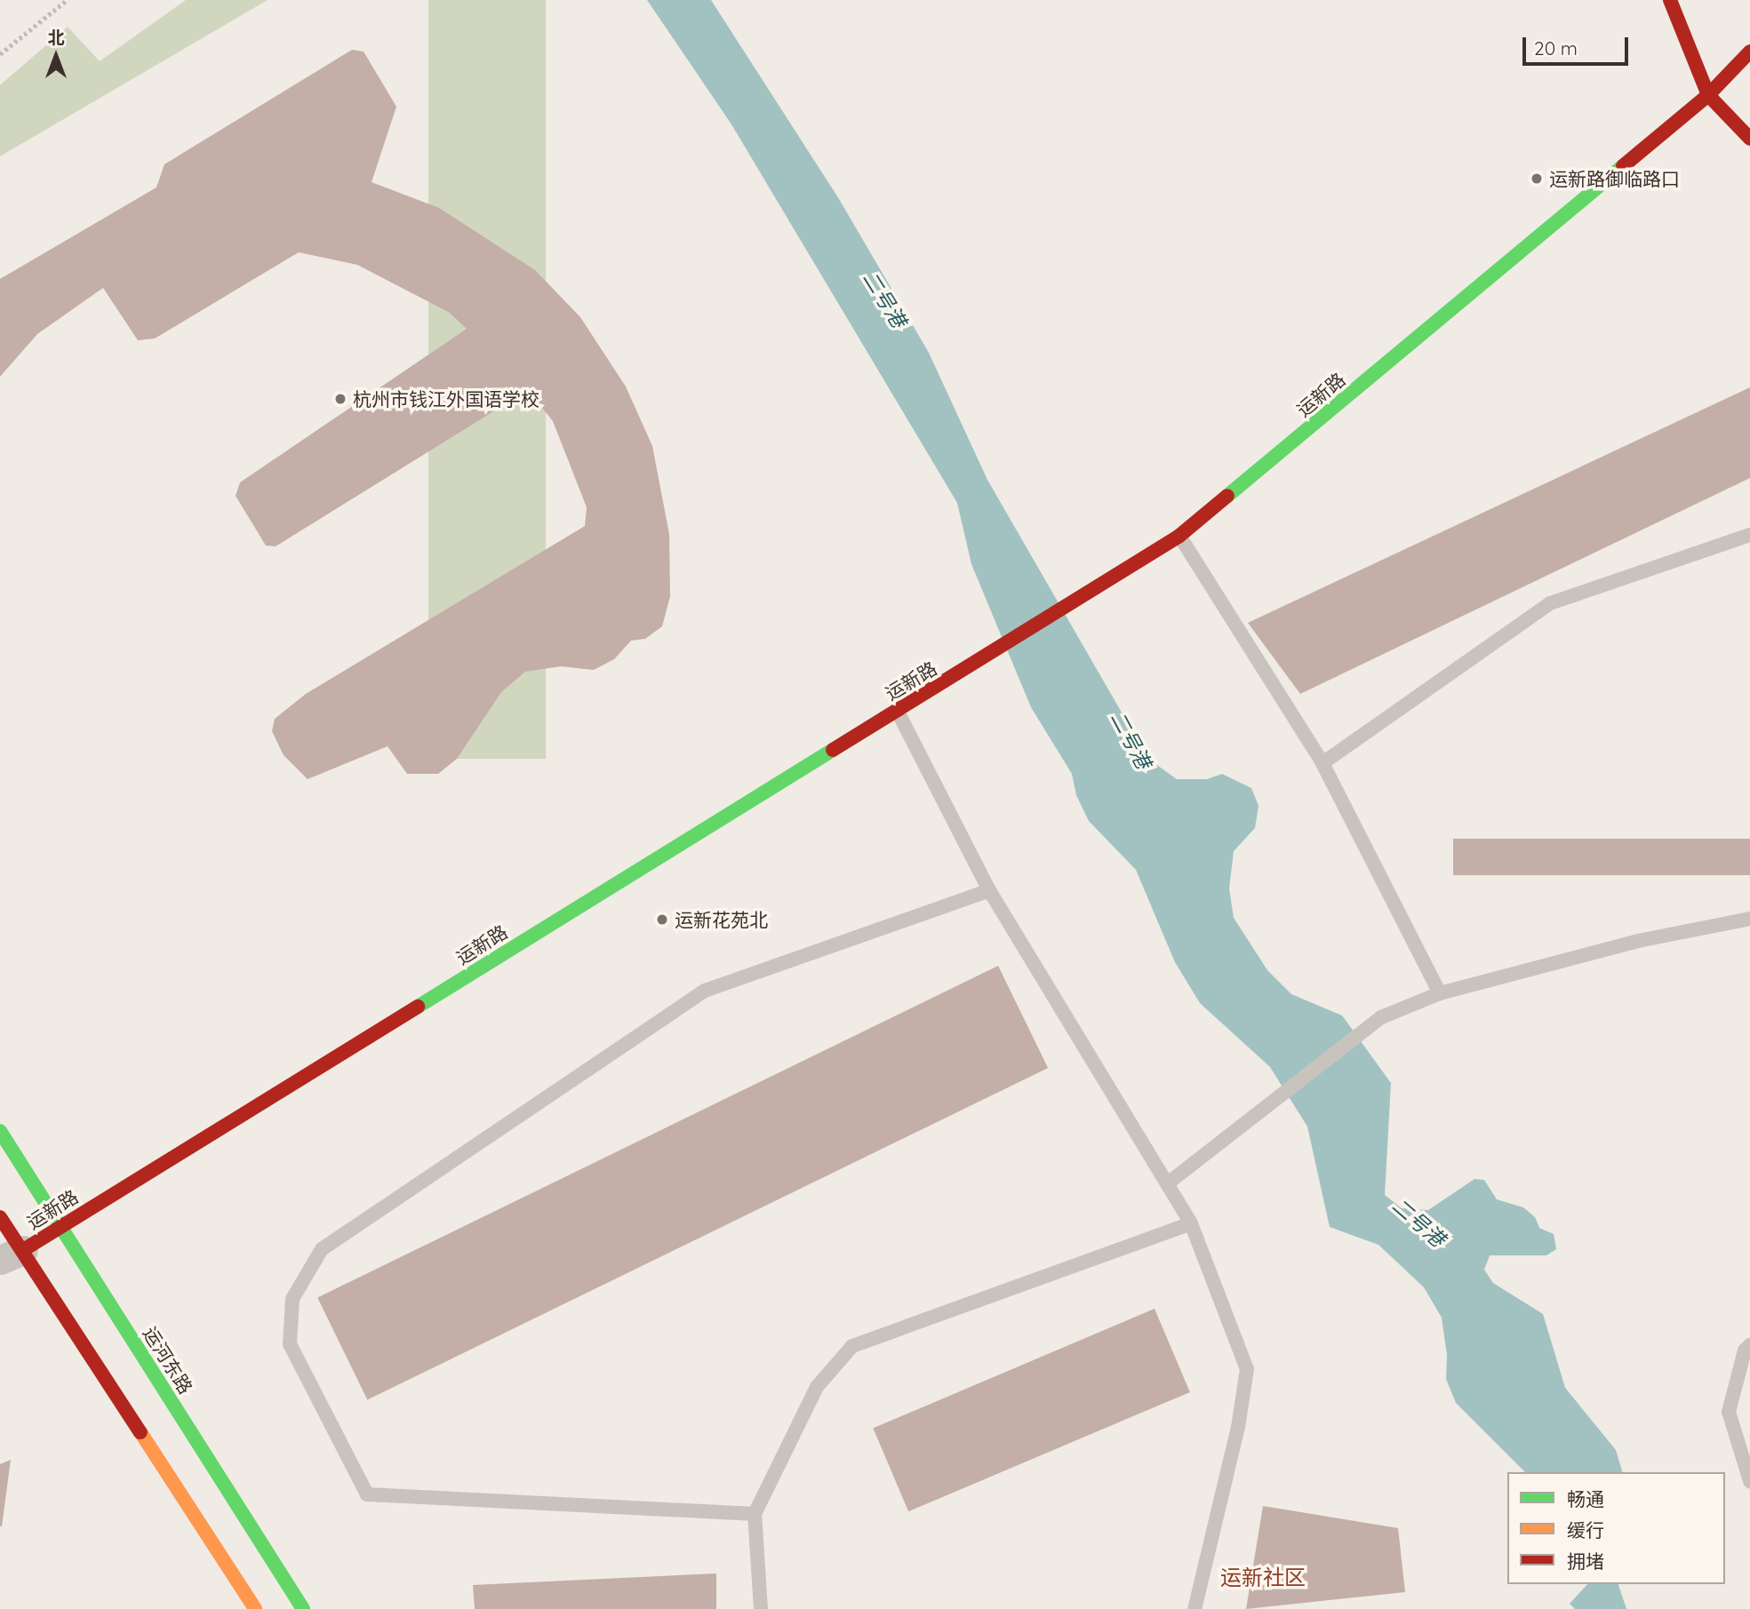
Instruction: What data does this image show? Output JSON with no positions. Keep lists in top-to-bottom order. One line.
{"streets":{"street":["运新路","运河东路"]},"crossings":[["运新路","运河东路"]],"districts":["运新社区"],"water":["二号港"],"places":["运新路御临路口","杭州市钱江外国语学校","运新花苑北"],"legend":["畅通","缓行","拥堵"],"scale_bar":"20 m","north":"top"}
